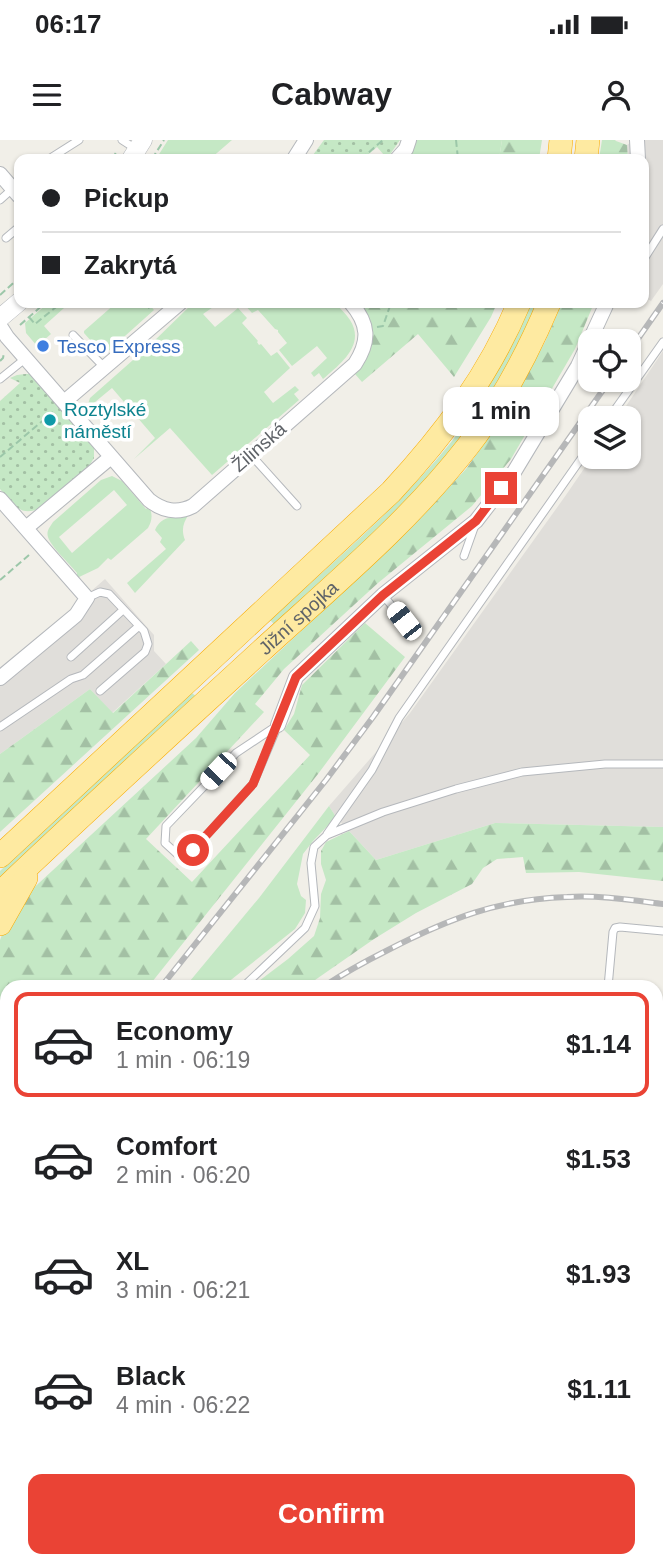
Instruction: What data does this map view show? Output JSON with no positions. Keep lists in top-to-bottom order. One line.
{"streets":{"highway":["Jižní spojka"],"street":["Žilinská"]},"places":["Tesco Express","Roztylské náměstí"],"page":{"status":"06:17","header":"Cabway","banner":["Pickup","Zakrytá"],"bubble":"1 min","list":[{"name":"Economy","note":"1 min · 06:19","value":"$1.14"},{"name":"Comfort","note":"2 min · 06:20","value":"$1.53"},{"name":"XL","note":"3 min · 06:21","value":"$1.93"},{"name":"Black","note":"4 min · 06:22","value":"$1.11"}],"buttons":"Confirm"}}
